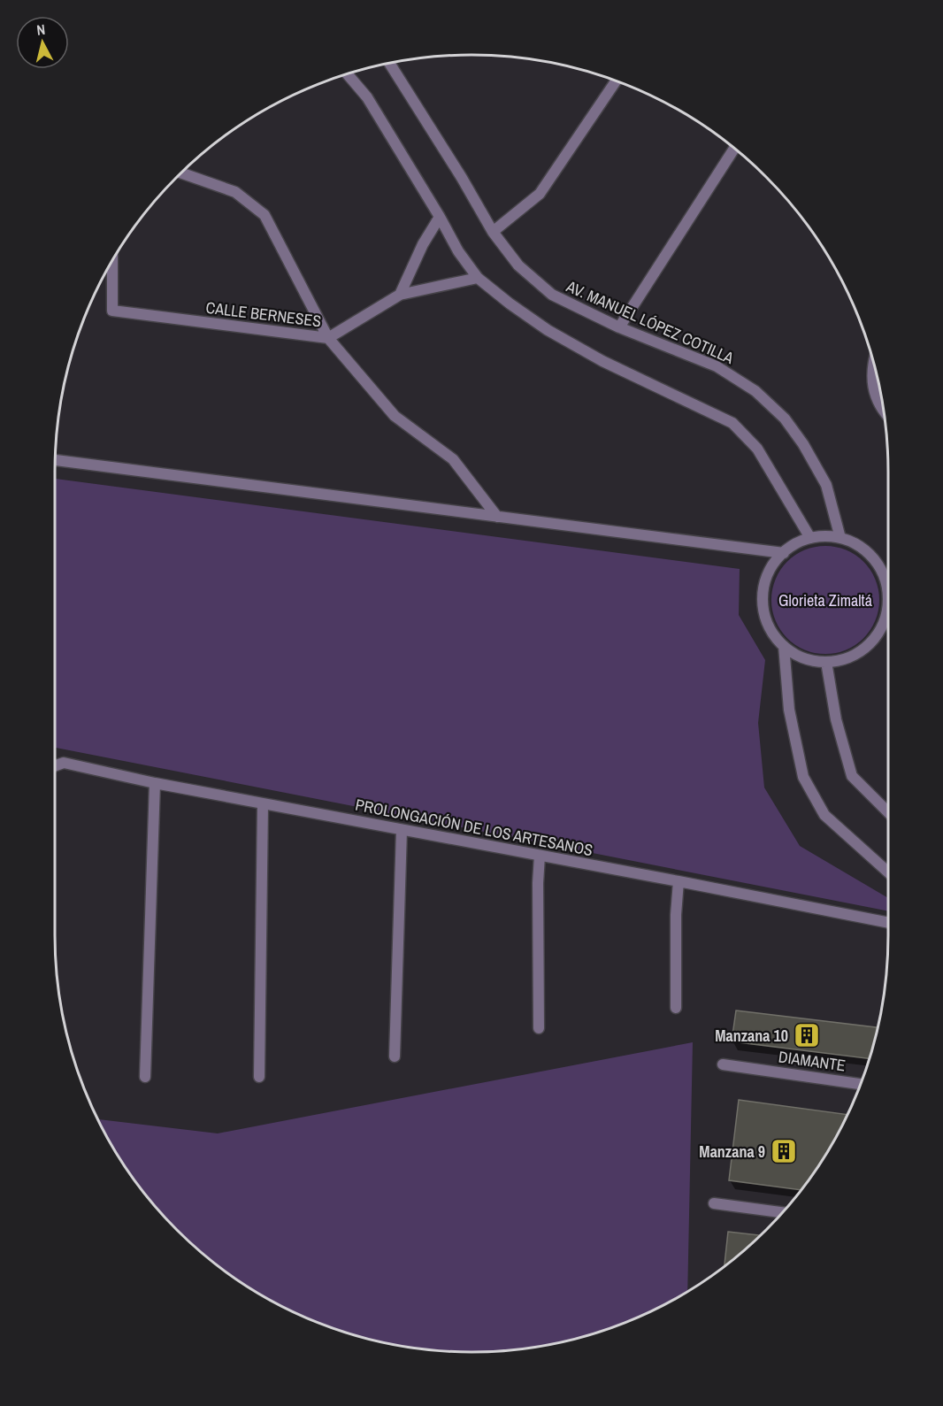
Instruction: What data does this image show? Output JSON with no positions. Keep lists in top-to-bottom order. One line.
{"streets":{"street":["CALLE BERNESES","AV. MANUEL LÓPEZ COTILLA","PROLONGACIÓN DE LOS ARTESANOS","DIAMANTE"]},"parks":["Glorieta Zimaltá"],"places":{"building":["Manzana 10","Manzana 9"]},"north":"top"}
